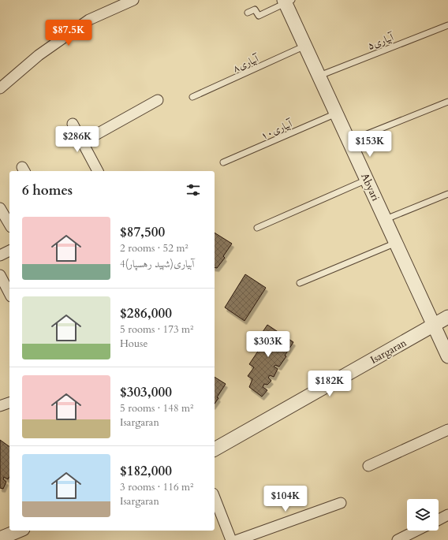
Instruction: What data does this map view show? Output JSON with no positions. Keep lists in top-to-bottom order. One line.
{"streets":{"street":["Abyari","Isargaran"],"lane":["آبیاری۵","آبیاری۸","آبیاری۱۰"]},"crossings":[["آبیاری۵","Abyari"],["آبیاری۸","Abyari"],["آبیاری۱۰","Abyari"],["Abyari","Isargaran"]],"page":{"price":["$87.5K","$286K","$153K","$303K","$182K","$104K"],"heading":"6 homes","list":[{"name":"$87,500","note":"2 rooms · 52 m² · 4آبیاری(شهید رهسپار)"},{"name":"$286,000","note":"5 rooms · 173 m² · House"},{"name":"$303,000","note":"5 rooms · 148 m² · Isargaran"},{"name":"$182,000","note":"3 rooms · 116 m² · Isargaran"}]}}
